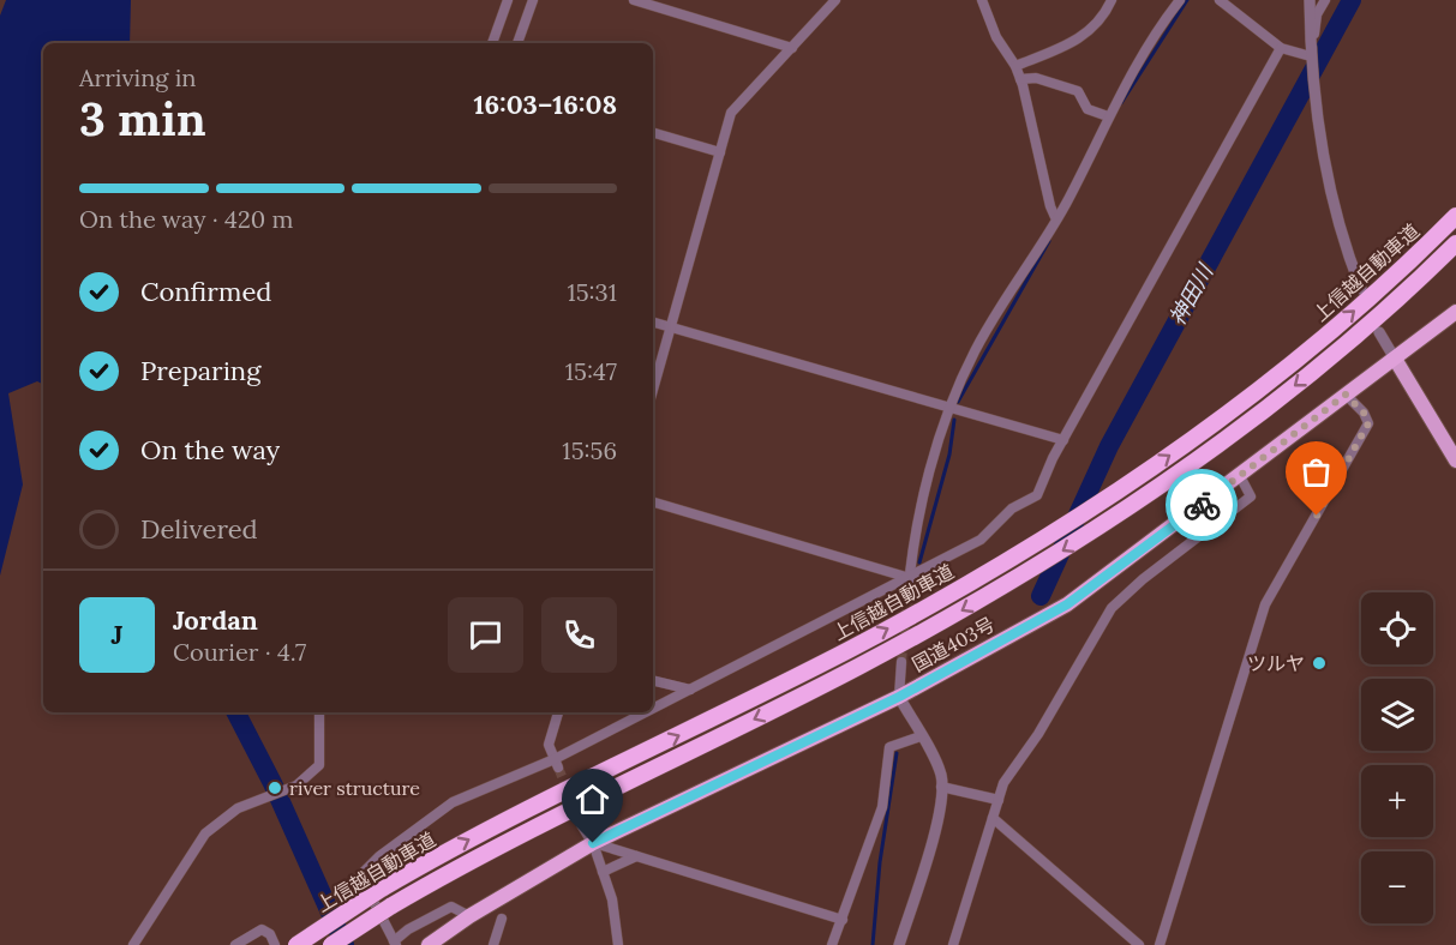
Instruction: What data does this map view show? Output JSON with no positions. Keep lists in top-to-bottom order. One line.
{"streets":{"highway":["上信越自動車道","国道403号"]},"water":["神田川"],"places":["ツルヤ","river structure"],"page":{"heading":["3 min","Arriving in","16:03–16:08"],"panel":["Jordan","Courier · 4.7"],"bar":"On the way · 420 m","list":[["Confirmed","15:31"],["Preparing","15:47"],["On the way","15:56"],"Delivered"],"map_buttons":["+","−"],"round":"J"}}
